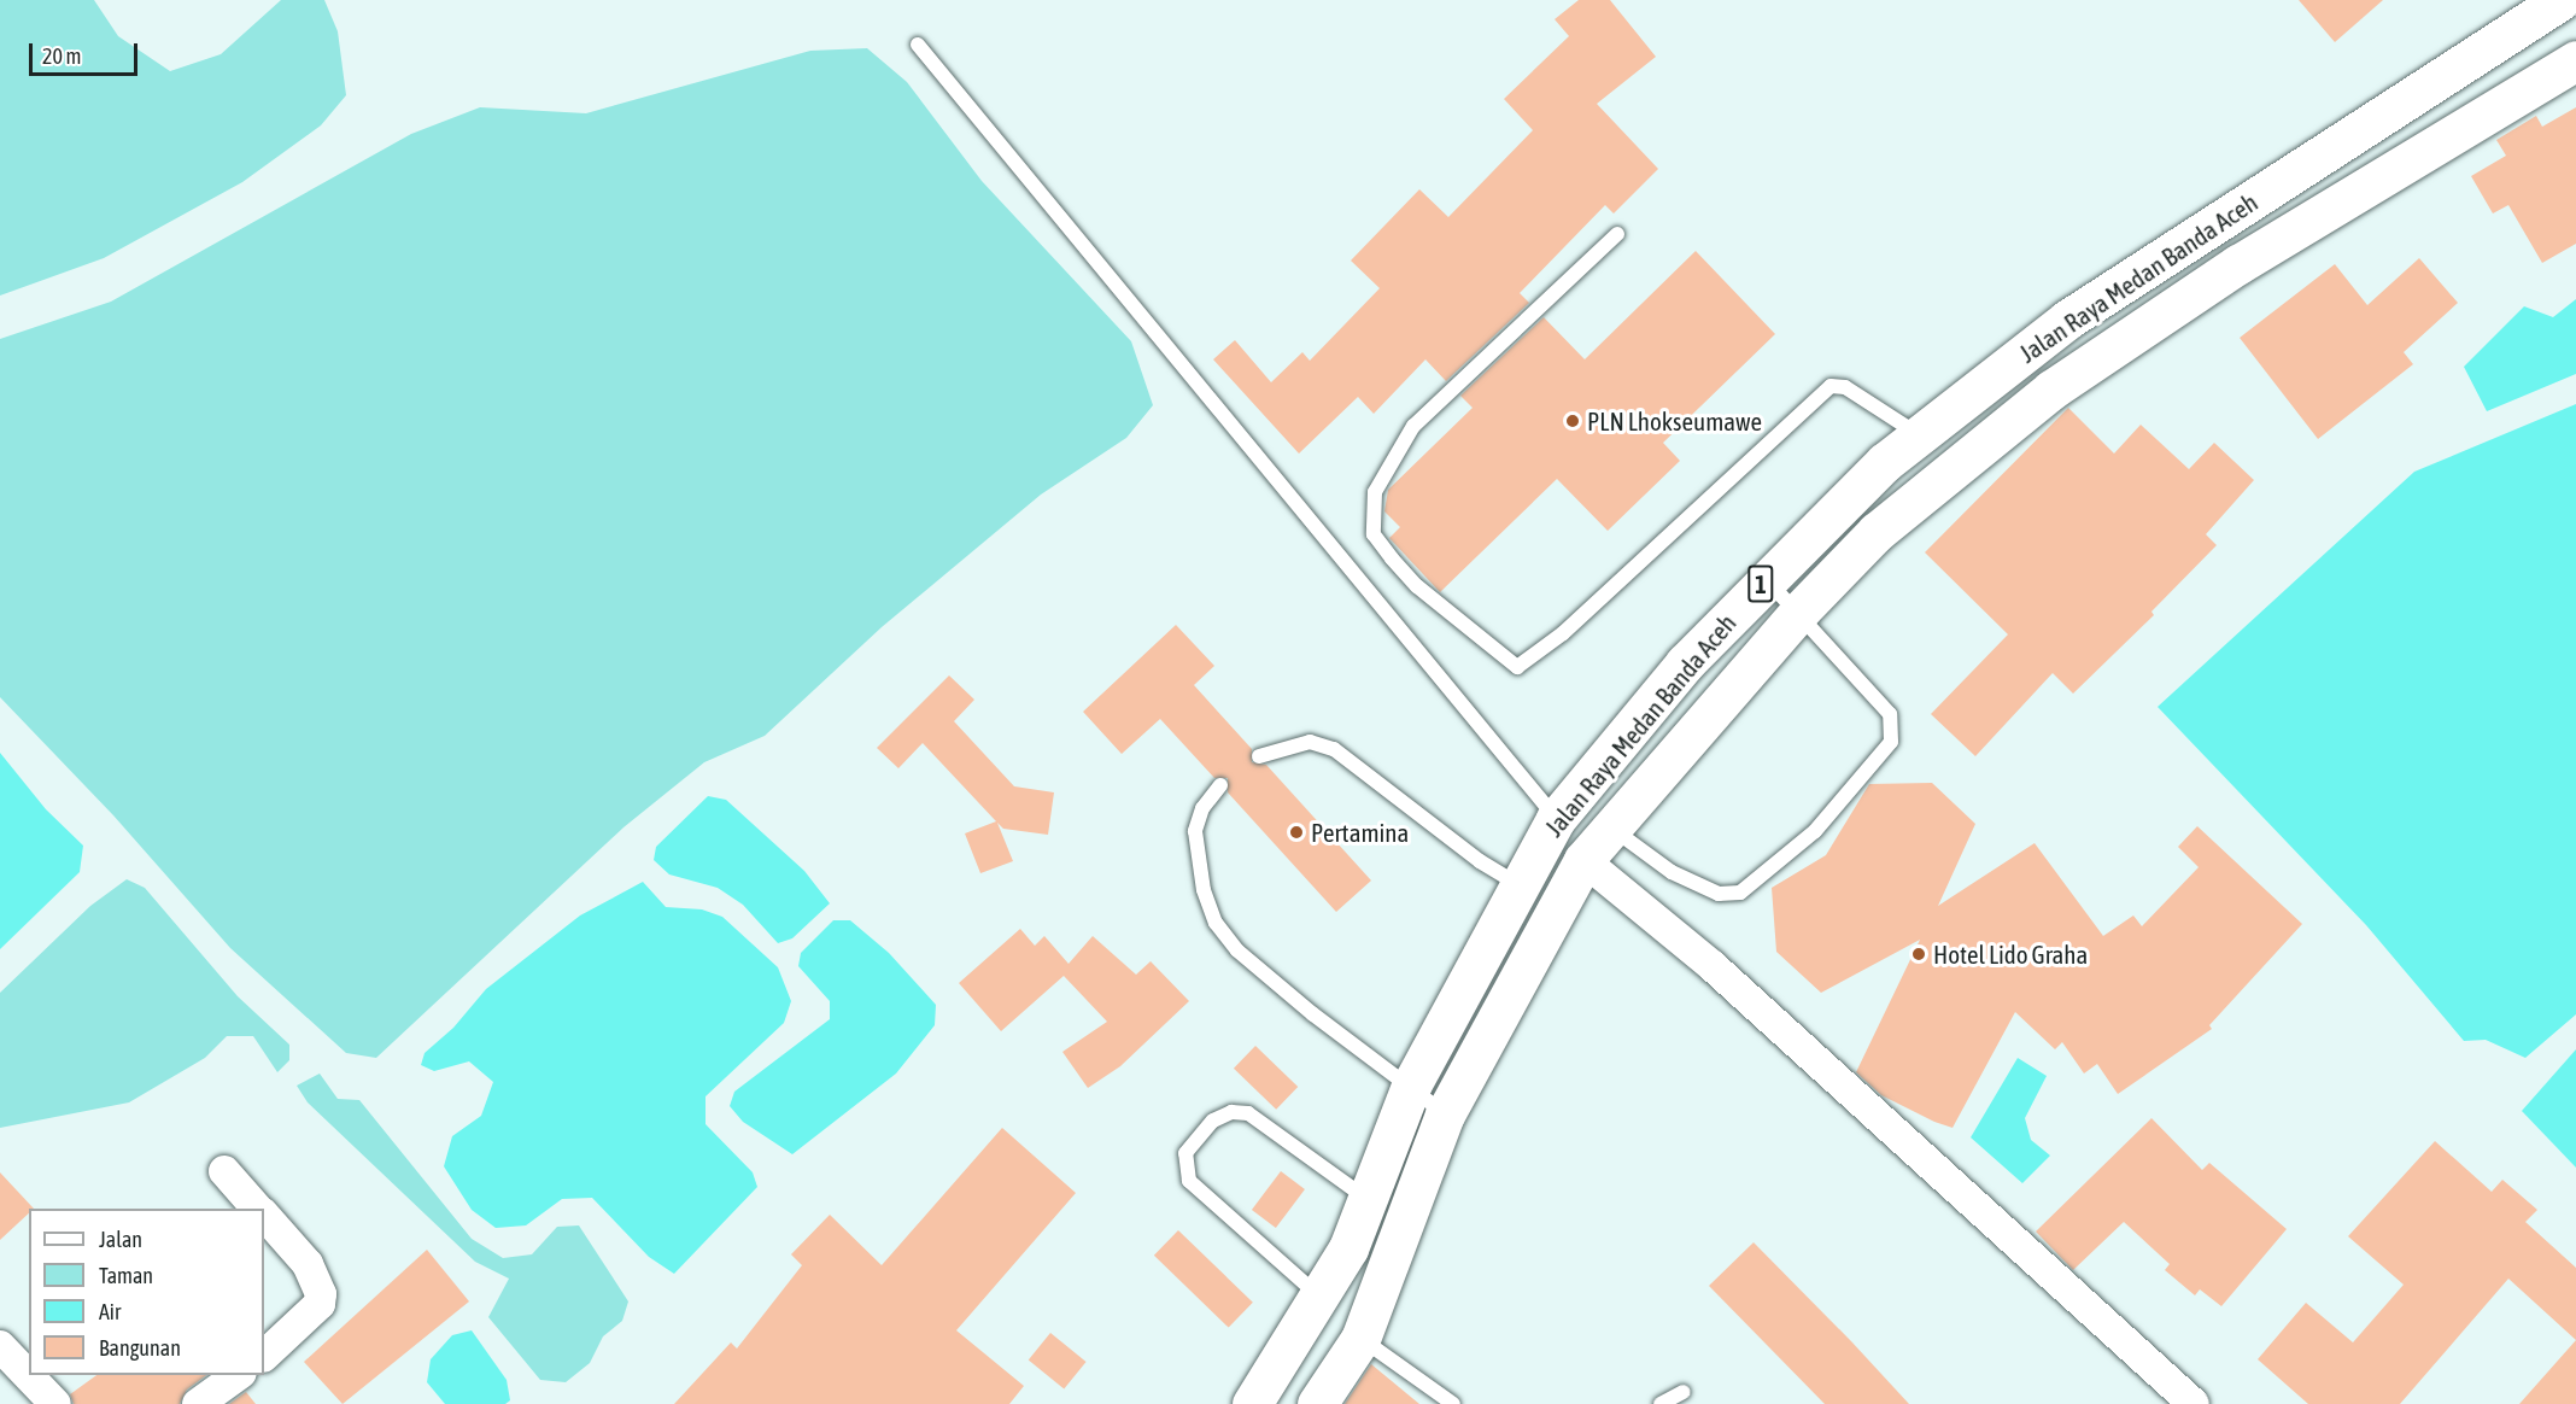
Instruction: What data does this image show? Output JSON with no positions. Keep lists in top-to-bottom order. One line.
{"streets":{"highway":["Jalan Raya Medan Banda Aceh","1"]},"places":["PLN Lhokseumawe","Pertamina","Hotel Lido Graha"],"legend":["Jalan","Taman","Air","Bangunan"],"scale_bar":"20 m"}
